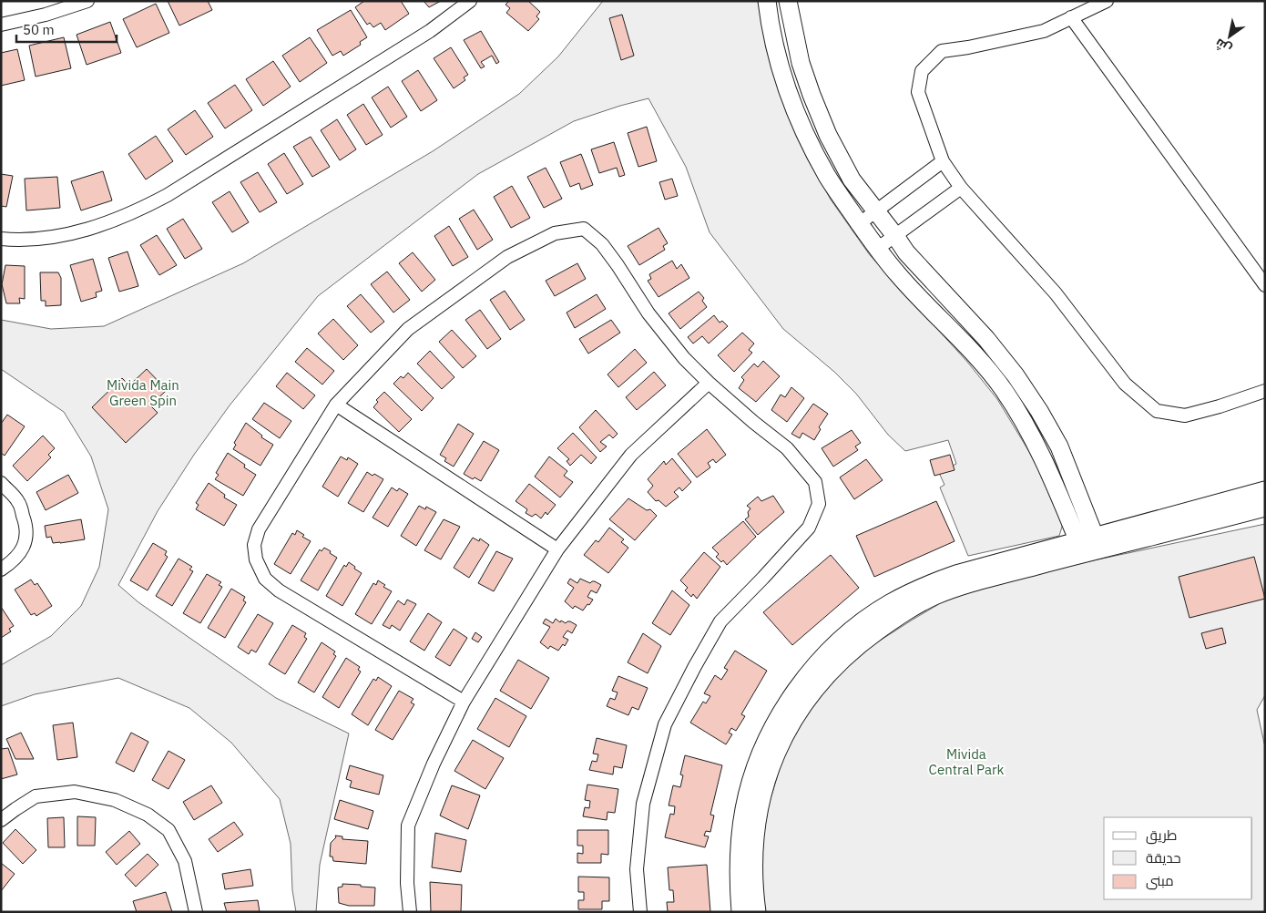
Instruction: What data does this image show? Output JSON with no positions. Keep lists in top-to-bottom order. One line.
{"parks":["Mivida Main Green Spin","Mivida Central Park"],"legend":["طريق","حديقة","مبنى"],"scale_bar":"50 m","north":"bottom left"}
